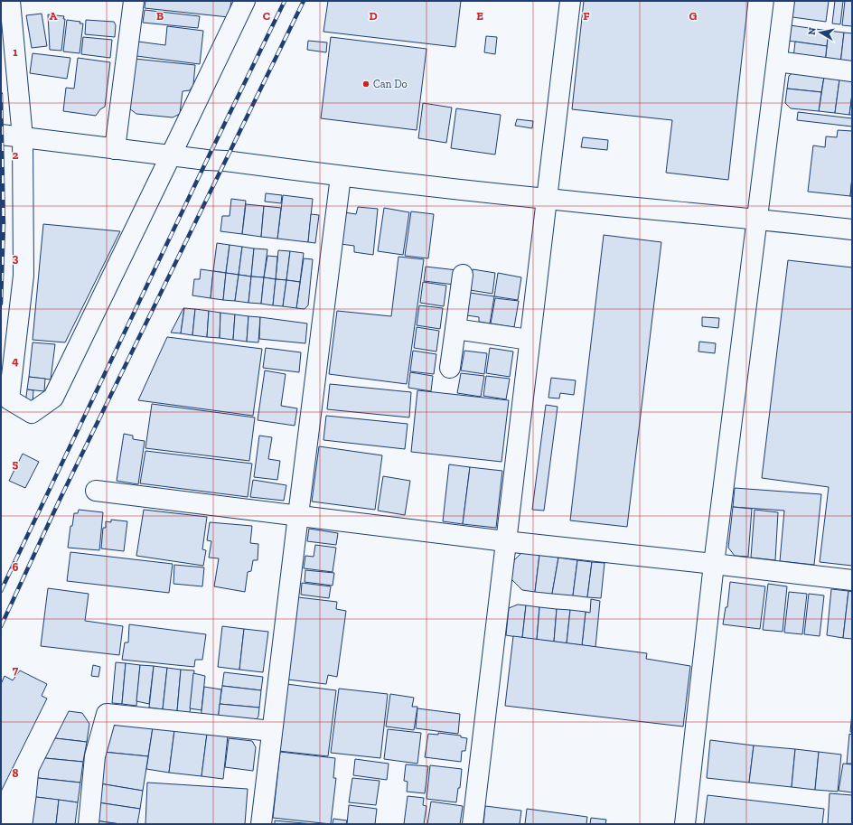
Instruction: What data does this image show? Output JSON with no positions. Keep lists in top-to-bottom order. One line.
{"places":["Can Do"],"north":"left","grid":{"columns":["A","B","C","D","E","F","G"],"rows":["1","2","3","4","5","6","7","8"]}}
